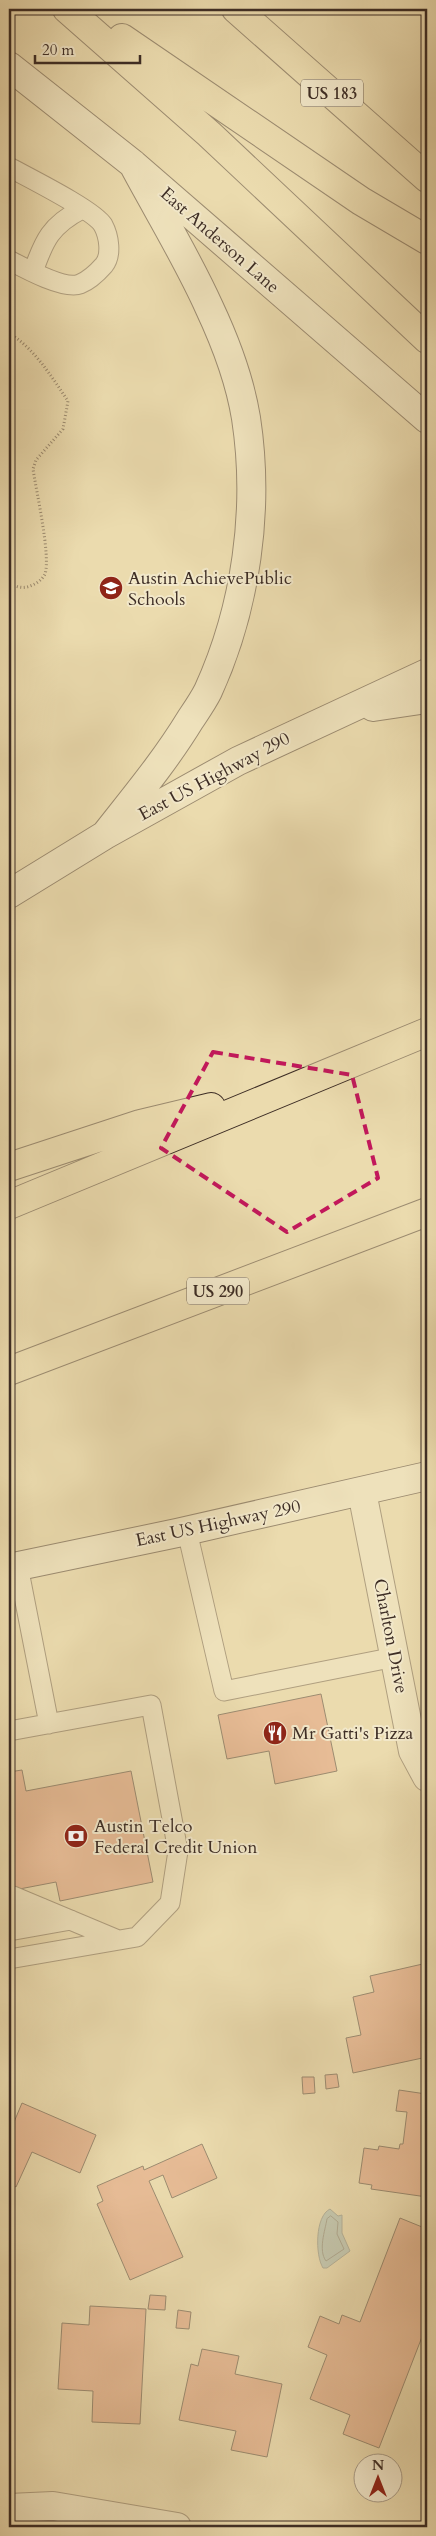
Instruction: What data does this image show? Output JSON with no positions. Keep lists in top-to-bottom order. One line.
{"streets":{"highway":["US 183","US 290"],"main road":["East Anderson Lane","East US Highway 290","Charlton Drive"]},"crossings":[["East US Highway 290","Charlton Drive"]],"places":{"school or university":["Austin AchievePublic Schools"],"restaurant":["Mr Gatti's Pizza"],"bank":["Austin Telco Federal Credit Union"]},"scale_bar":"20 m","north":"top"}
